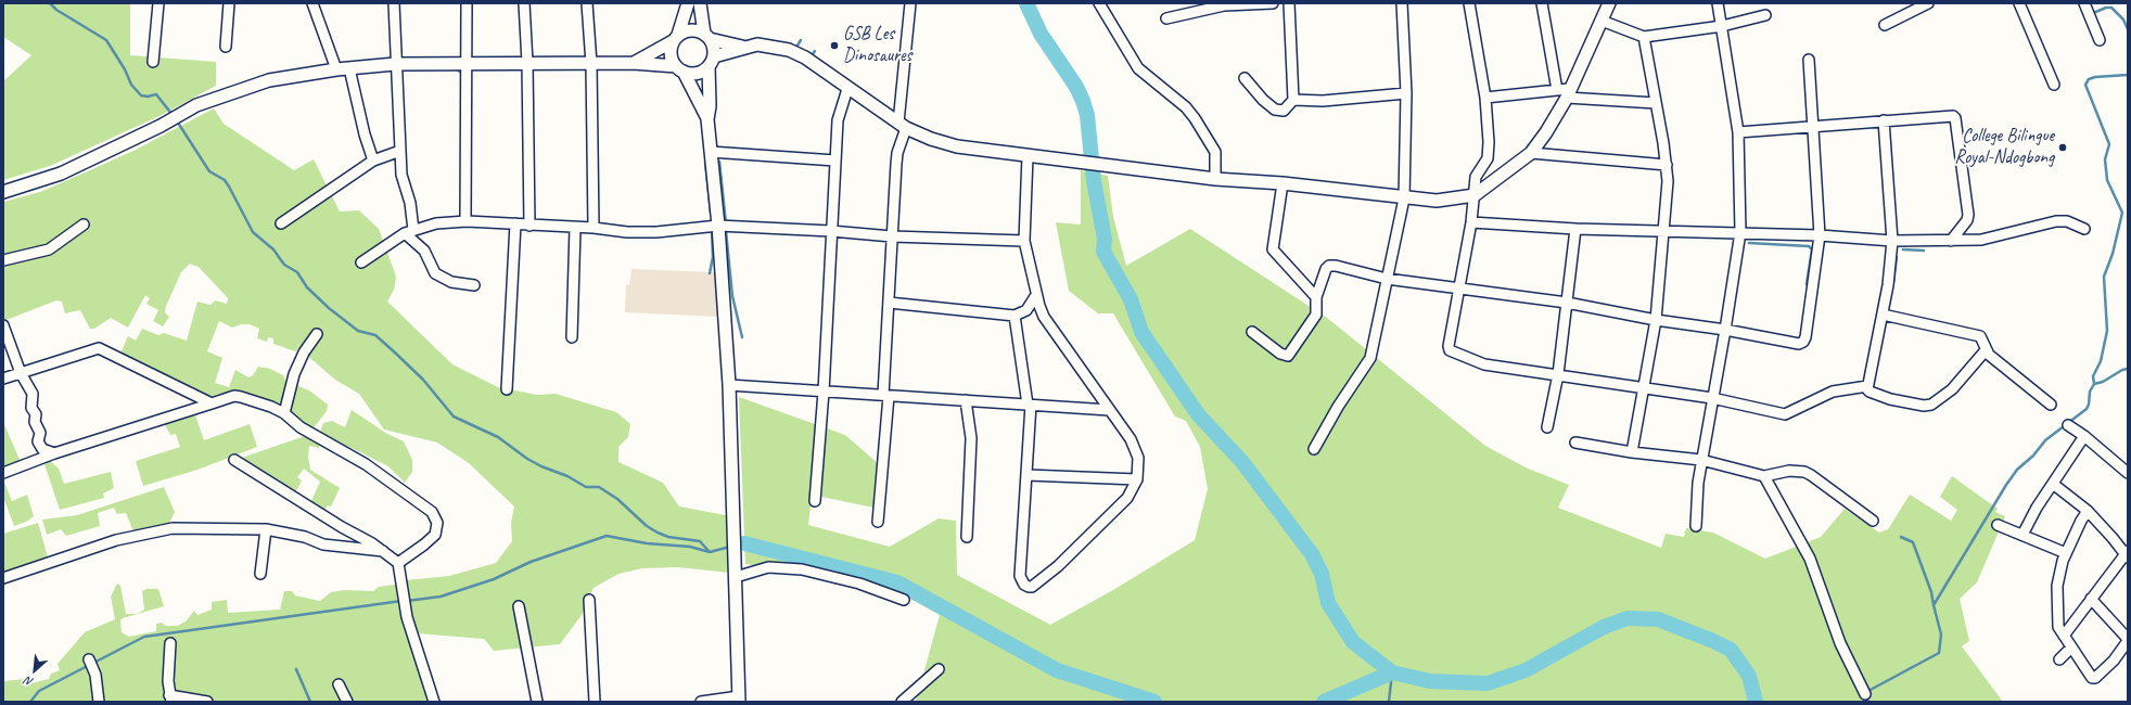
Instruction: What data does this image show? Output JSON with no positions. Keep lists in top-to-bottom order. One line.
{"places":["GSB Les Dinosaures","College Bilingue Royal-Ndogbong"],"north":"bottom left"}
